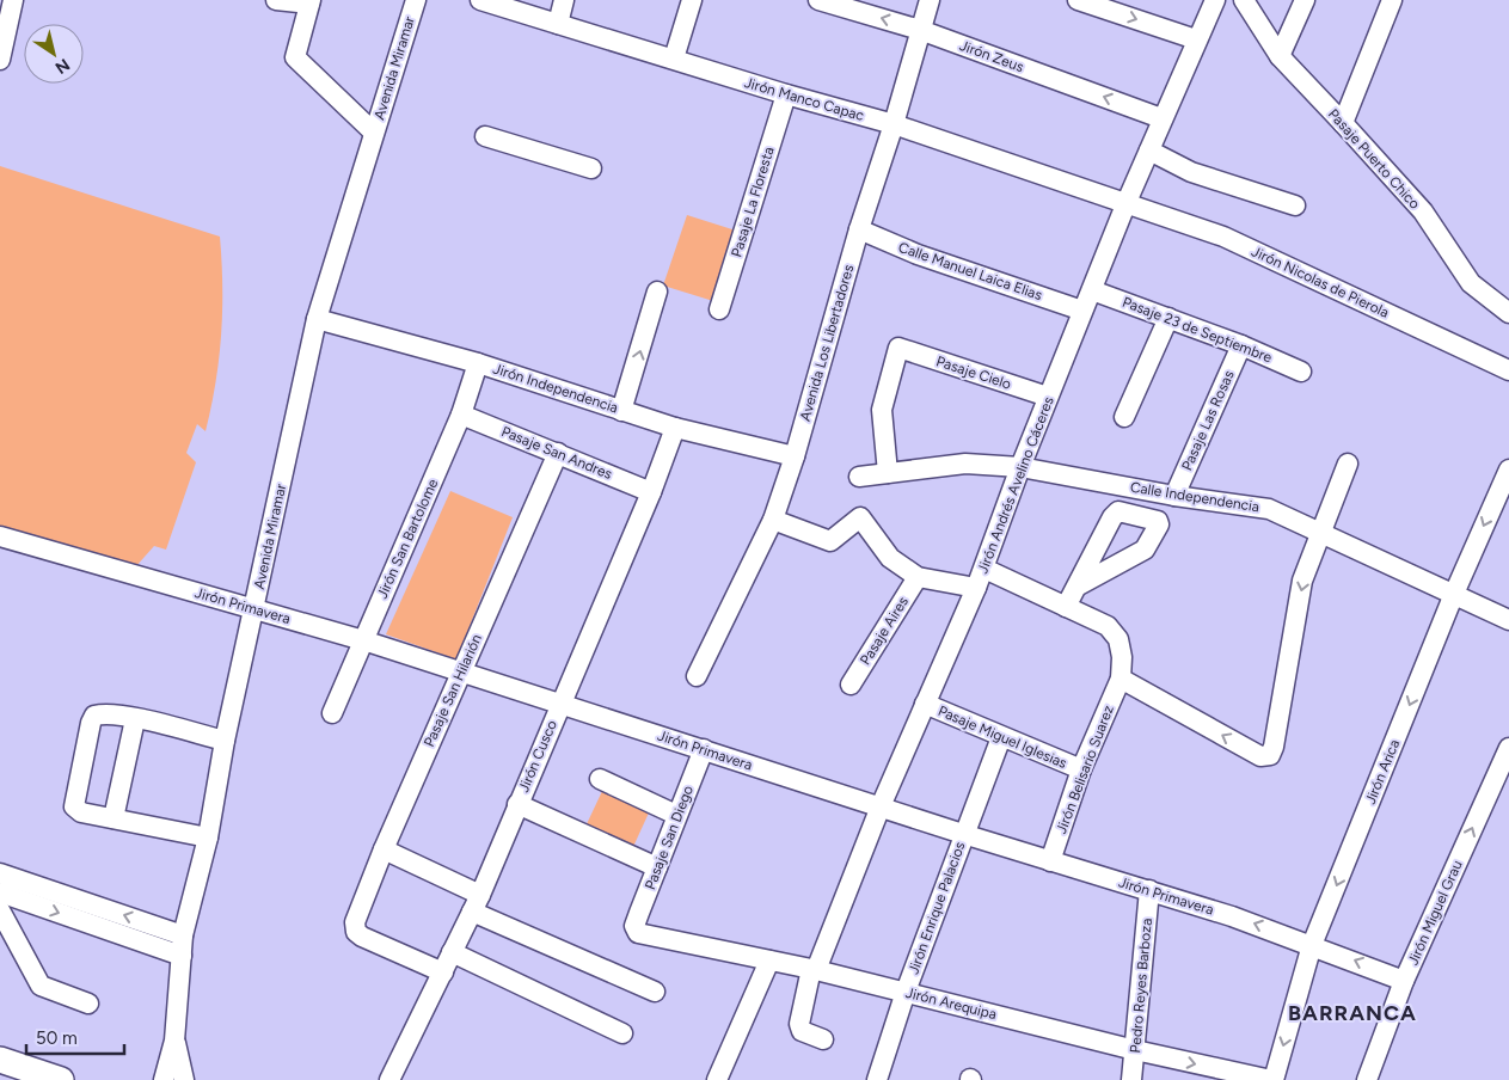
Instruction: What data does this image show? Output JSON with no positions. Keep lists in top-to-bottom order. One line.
{"streets":{"street":["Jirón Zeus","Avenida Miramar","Jirón Manco Capac","Pasaje Puerto Chico","Pasaje La Floresta","Calle Manuel Laica Elias","Jirón Nicolas de Pierola","Pasaje 23 de Septiembre","Avenida Los Libertadores","Pasaje Cielo","Jirón Independencia","Pasaje Las Rosas","Pasaje San Andres","Jirón Andrés Avelino Cáceres","Calle Independencia","Jirón San Bartolome","Jirón Primavera","Pasaje Aires","Pasaje San Hilarión","Pasaje Miguel Iglesias","Jirón Cusco","Jirón Belisario Suarez","Jirón Arica","Pasaje San Diego","Jirón Enrique Palacios","Jirón Miguel Grau","Pedro Reyes Barboza","Jirón Arequipa"]},"crossings":[["Jirón Zeus","Avenida Los Libertadores"],["Jirón Zeus","Jirón Andrés Avelino Cáceres"],["Avenida Miramar","Jirón Independencia"],["Avenida Miramar","Jirón Primavera"],["Jirón Manco Capac","Pasaje La Floresta"],["Jirón Manco Capac","Jirón Nicolas de Pierola"],["Jirón Manco Capac","Avenida Los Libertadores"],["Jirón Manco Capac","Jirón Andrés Avelino Cáceres"],["Calle Manuel Laica Elias","Avenida Los Libertadores"],["Calle Manuel Laica Elias","Jirón Andrés Avelino Cáceres"],["Jirón Nicolas de Pierola","Jirón Andrés Avelino Cáceres"],["Pasaje 23 de Septiembre","Pasaje Las Rosas"],["Pasaje 23 de Septiembre","Jirón Andrés Avelino Cáceres"],["Avenida Los Libertadores","Jirón Independencia"],["Pasaje Cielo","Jirón Andrés Avelino Cáceres"],["Pasaje Cielo","Calle Independencia"],["Jirón Independencia","Jirón San Bartolome"],["Jirón Independencia","Jirón Cusco"],["Pasaje Las Rosas","Calle Independencia"],["Pasaje San Andres","Jirón San Bartolome"],["Pasaje San Andres","Pasaje San Hilarión"],["Pasaje San Andres","Jirón Cusco"],["Jirón Andrés Avelino Cáceres","Calle Independencia"],["Jirón Andrés Avelino Cáceres","Jirón Primavera"],["Jirón Andrés Avelino Cáceres","Pasaje Miguel Iglesias"],["Jirón Andrés Avelino Cáceres","Jirón Arequipa"],["Calle Independencia","Jirón Arica"],["Jirón San Bartolome","Jirón Primavera"],["Jirón Primavera","Pasaje San Hilarión"],["Jirón Primavera","Jirón Cusco"],["Jirón Primavera","Jirón Belisario Suarez"],["Jirón Primavera","Jirón Arica"],["Jirón Primavera","Pasaje San Diego"],["Jirón Primavera","Jirón Enrique Palacios"],["Jirón Primavera","Jirón Miguel Grau"],["Jirón Primavera","Pedro Reyes Barboza"],["Pasaje San Hilarión","Jirón Cusco"],["Pasaje Miguel Iglesias","Jirón Belisario Suarez"],["Pasaje Miguel Iglesias","Jirón Enrique Palacios"],["Jirón Arica","Jirón Arequipa"],["Pasaje San Diego","Jirón Arequipa"],["Jirón Enrique Palacios","Jirón Arequipa"],["Pedro Reyes Barboza","Jirón Arequipa"]],"one_way":["Jirón Arica","Jirón Miguel Grau"],"districts":["BARRANCA"],"scale_bar":"50 m","north":"bottom right"}
